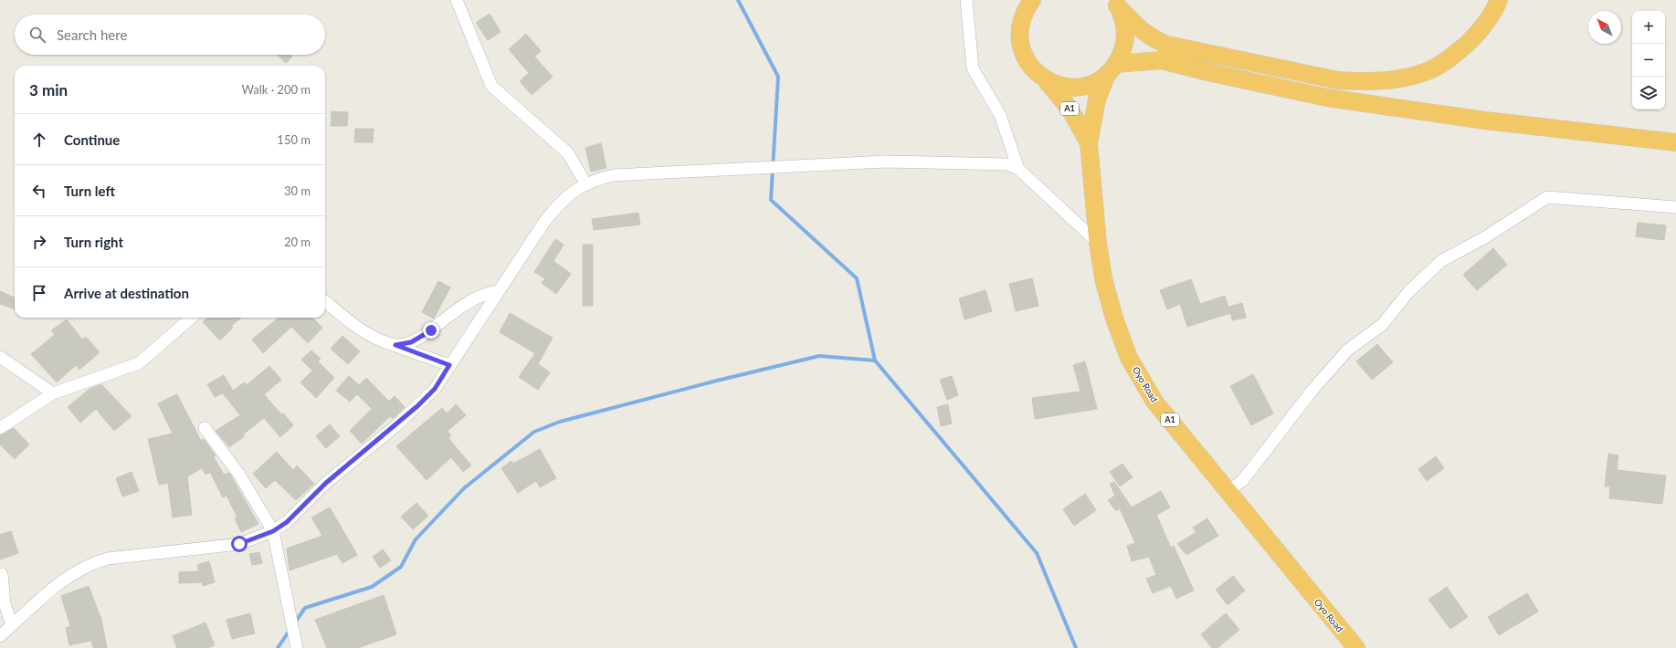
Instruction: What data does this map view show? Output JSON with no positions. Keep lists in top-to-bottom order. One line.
{"streets":{"highway":["A1","Oyo Road"]},"north":"top left","page":{"map_buttons":["+","−"],"search":"Search here","heading":["3 min","Walk · 200 m"],"list":[["Continue","150 m"],["Turn left","30 m"],["Turn right","20 m"],"Arrive at destination"]}}
